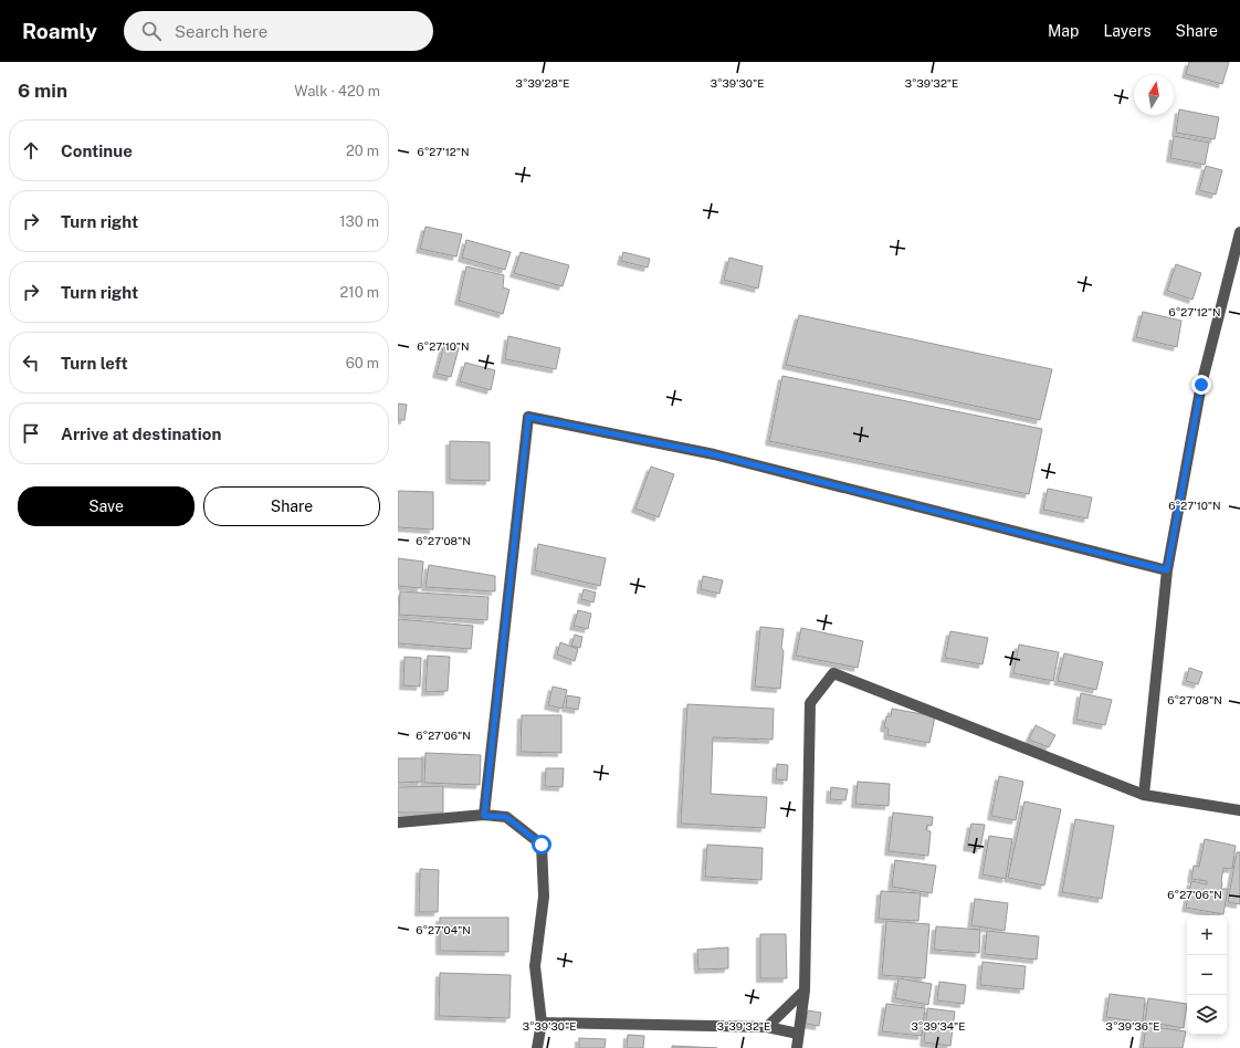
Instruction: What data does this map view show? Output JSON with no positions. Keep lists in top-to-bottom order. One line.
{"north":"top","page":{"header":"Roamly","search":"Search here","nav":["Map","Layers","Share"],"heading":["6 min","Walk · 420 m"],"list":[["Continue","20 m"],["Turn right","130 m"],["Turn right","210 m"],["Turn left","60 m"],"Arrive at destination"],"buttons":["Save","Share"],"map_buttons":["+","−"]},"coordinates":["3°39'28\"E","3°39'30\"E","3°39'32\"E","6°27'12\"N","6°27'10\"N","6°27'08\"N","6°27'06\"N","6°27'04\"N","3°39'34\"E","3°39'36\"E"]}
